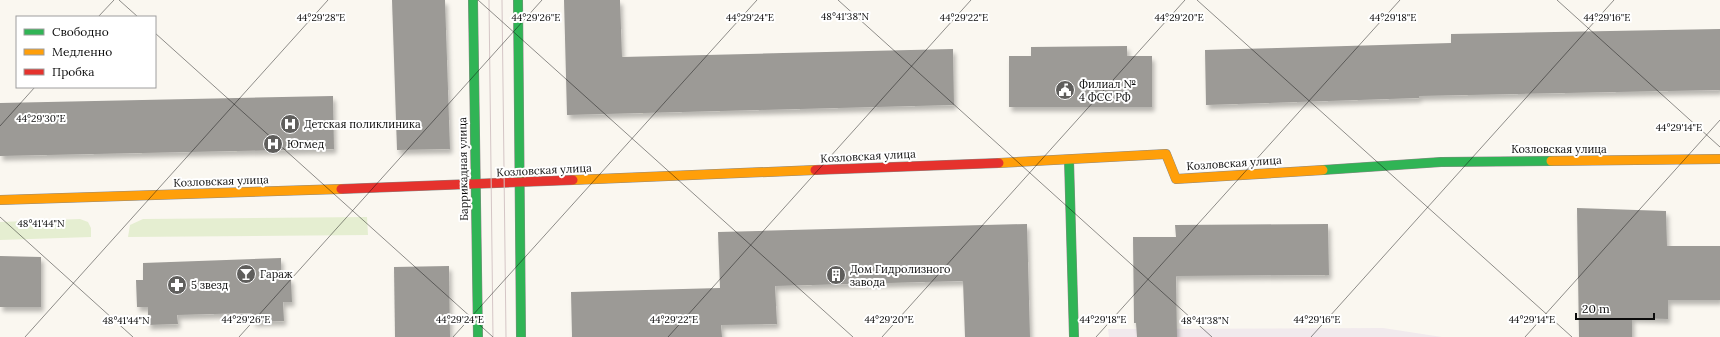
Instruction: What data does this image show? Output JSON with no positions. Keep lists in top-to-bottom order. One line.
{"streets":{"street":["Козловская улица","Баррикадная улица"]},"crossings":[["Козловская улица","Баррикадная улица"]],"places":{"public building":["Филиал № 4 ФСС РФ"],"hospital":["Детская поликлиника","Югмед"],"bar":["Гараж"],"building":["Дом Гидролизного завода"],"pharmacy":["5 звезд"]},"legend":["Свободно","Медленно","Пробка"],"scale_bar":"20 m","coordinates":["48°41'38\"N","44°29'28\"E","44°29'26\"E","44°29'24\"E","44°29'22\"E","44°29'20\"E","44°29'18\"E","44°29'16\"E","44°29'30\"E","44°29'14\"E","48°41'44\"N"]}
